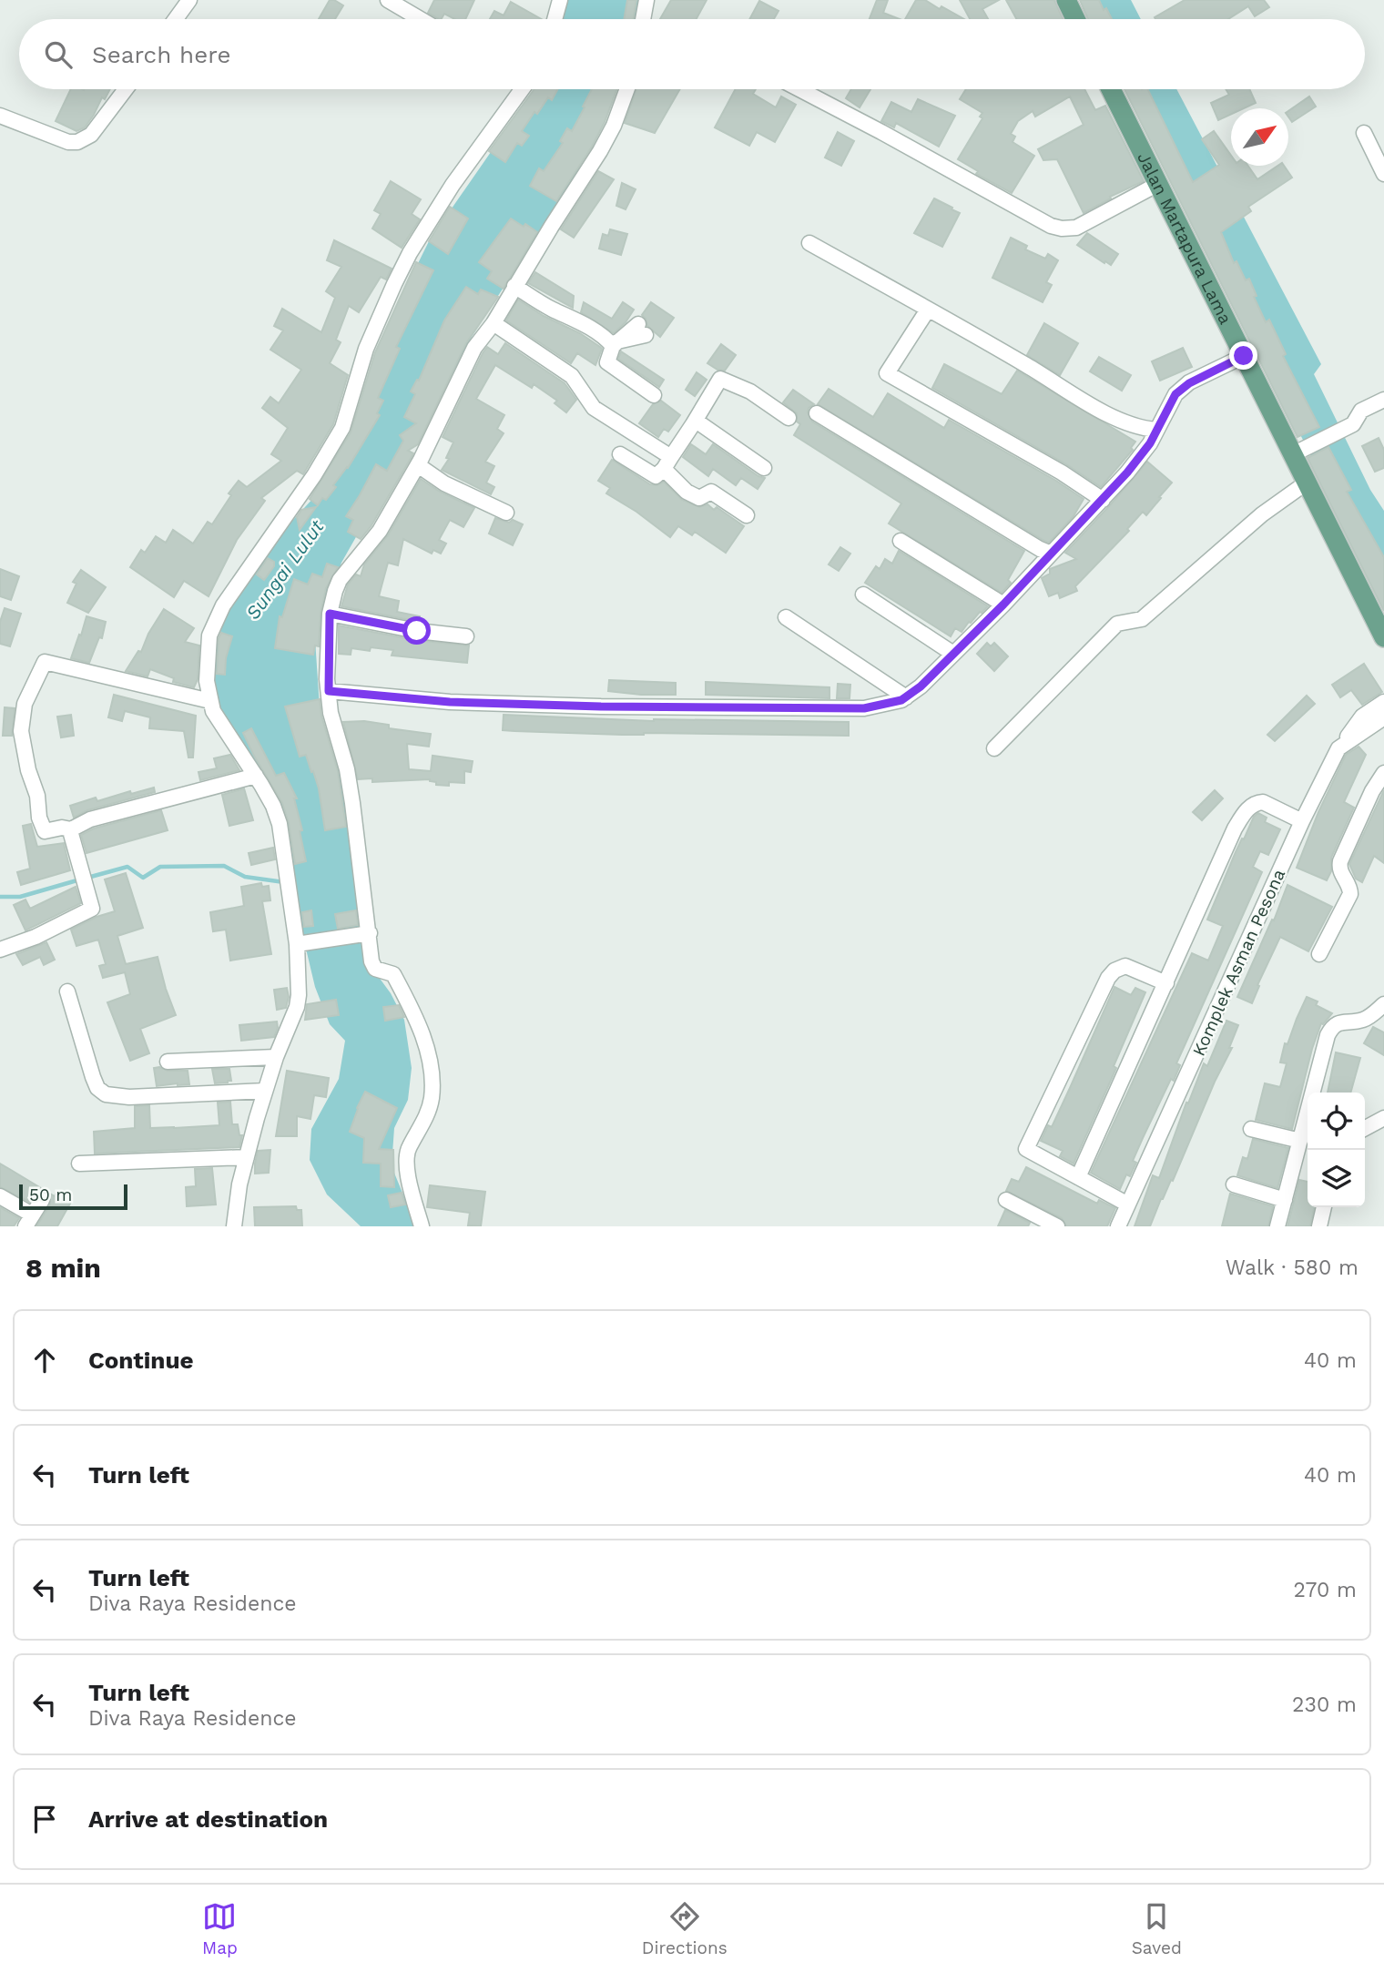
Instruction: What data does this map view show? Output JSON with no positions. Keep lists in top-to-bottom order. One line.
{"streets":{"main road":["Jalan Martapura Lama"],"street":["Komplek Asman Pesona"]},"water":["Sungai Lulut"],"scale_bar":"50 m","north":"top right","page":{"search":"Search here","scale":"50 m","heading":["8 min","Walk · 580 m"],"list":[["Continue","40 m"],["Turn left","40 m"],["Turn left","Diva Raya Residence","270 m"],["Turn left","Diva Raya Residence","230 m"],"Arrive at destination"],"nav":["Map","Directions","Saved"]}}
